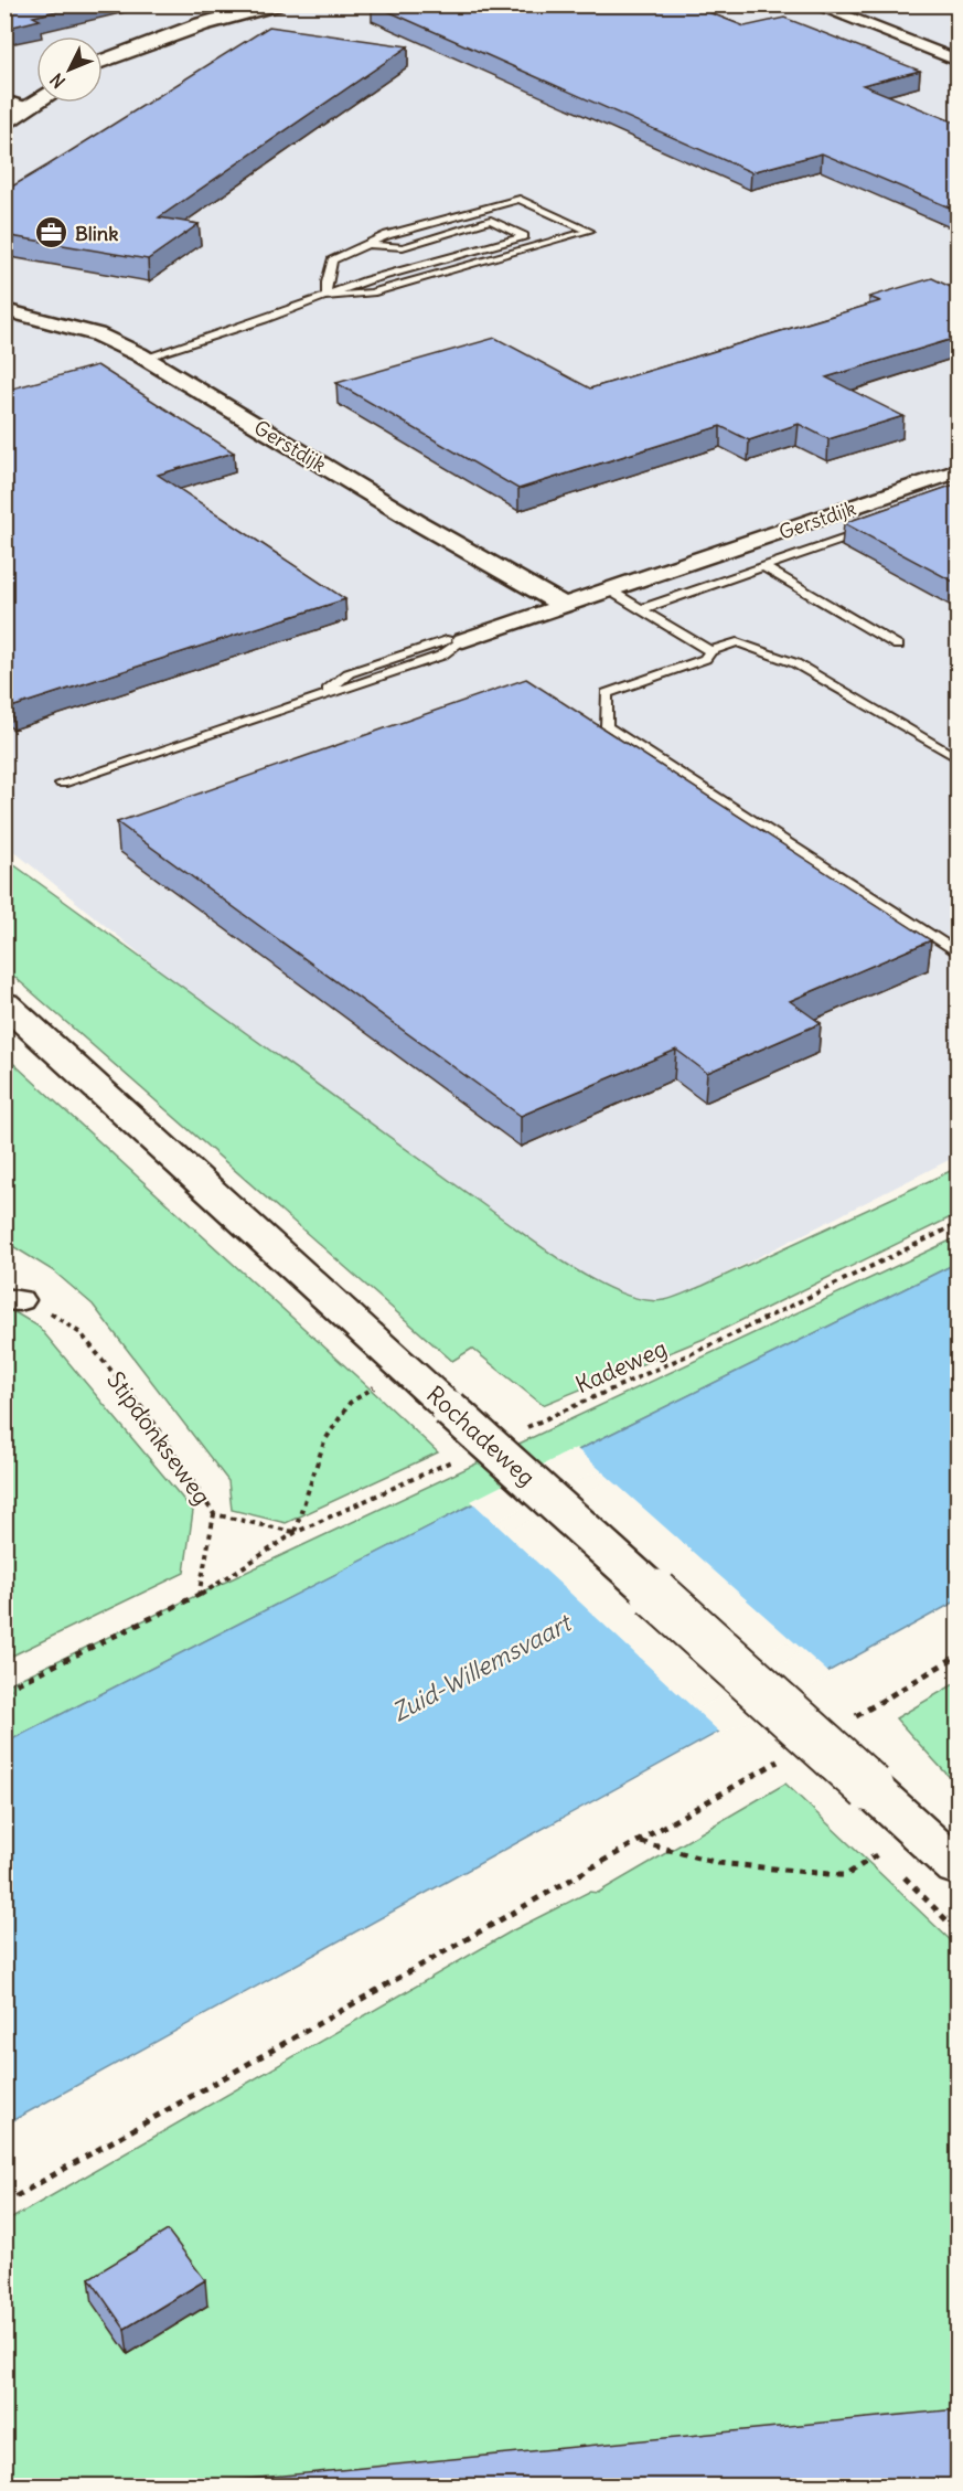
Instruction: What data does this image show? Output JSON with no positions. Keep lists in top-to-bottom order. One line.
{"streets":{"main road":["Rochadeweg"],"street":["Gerstdijk"],"path":["Kadeweg","Stipdonkseweg"]},"water":["Zuid-Willemsvaart"],"places":{"office":["Blink"]},"north":"bottom left"}
